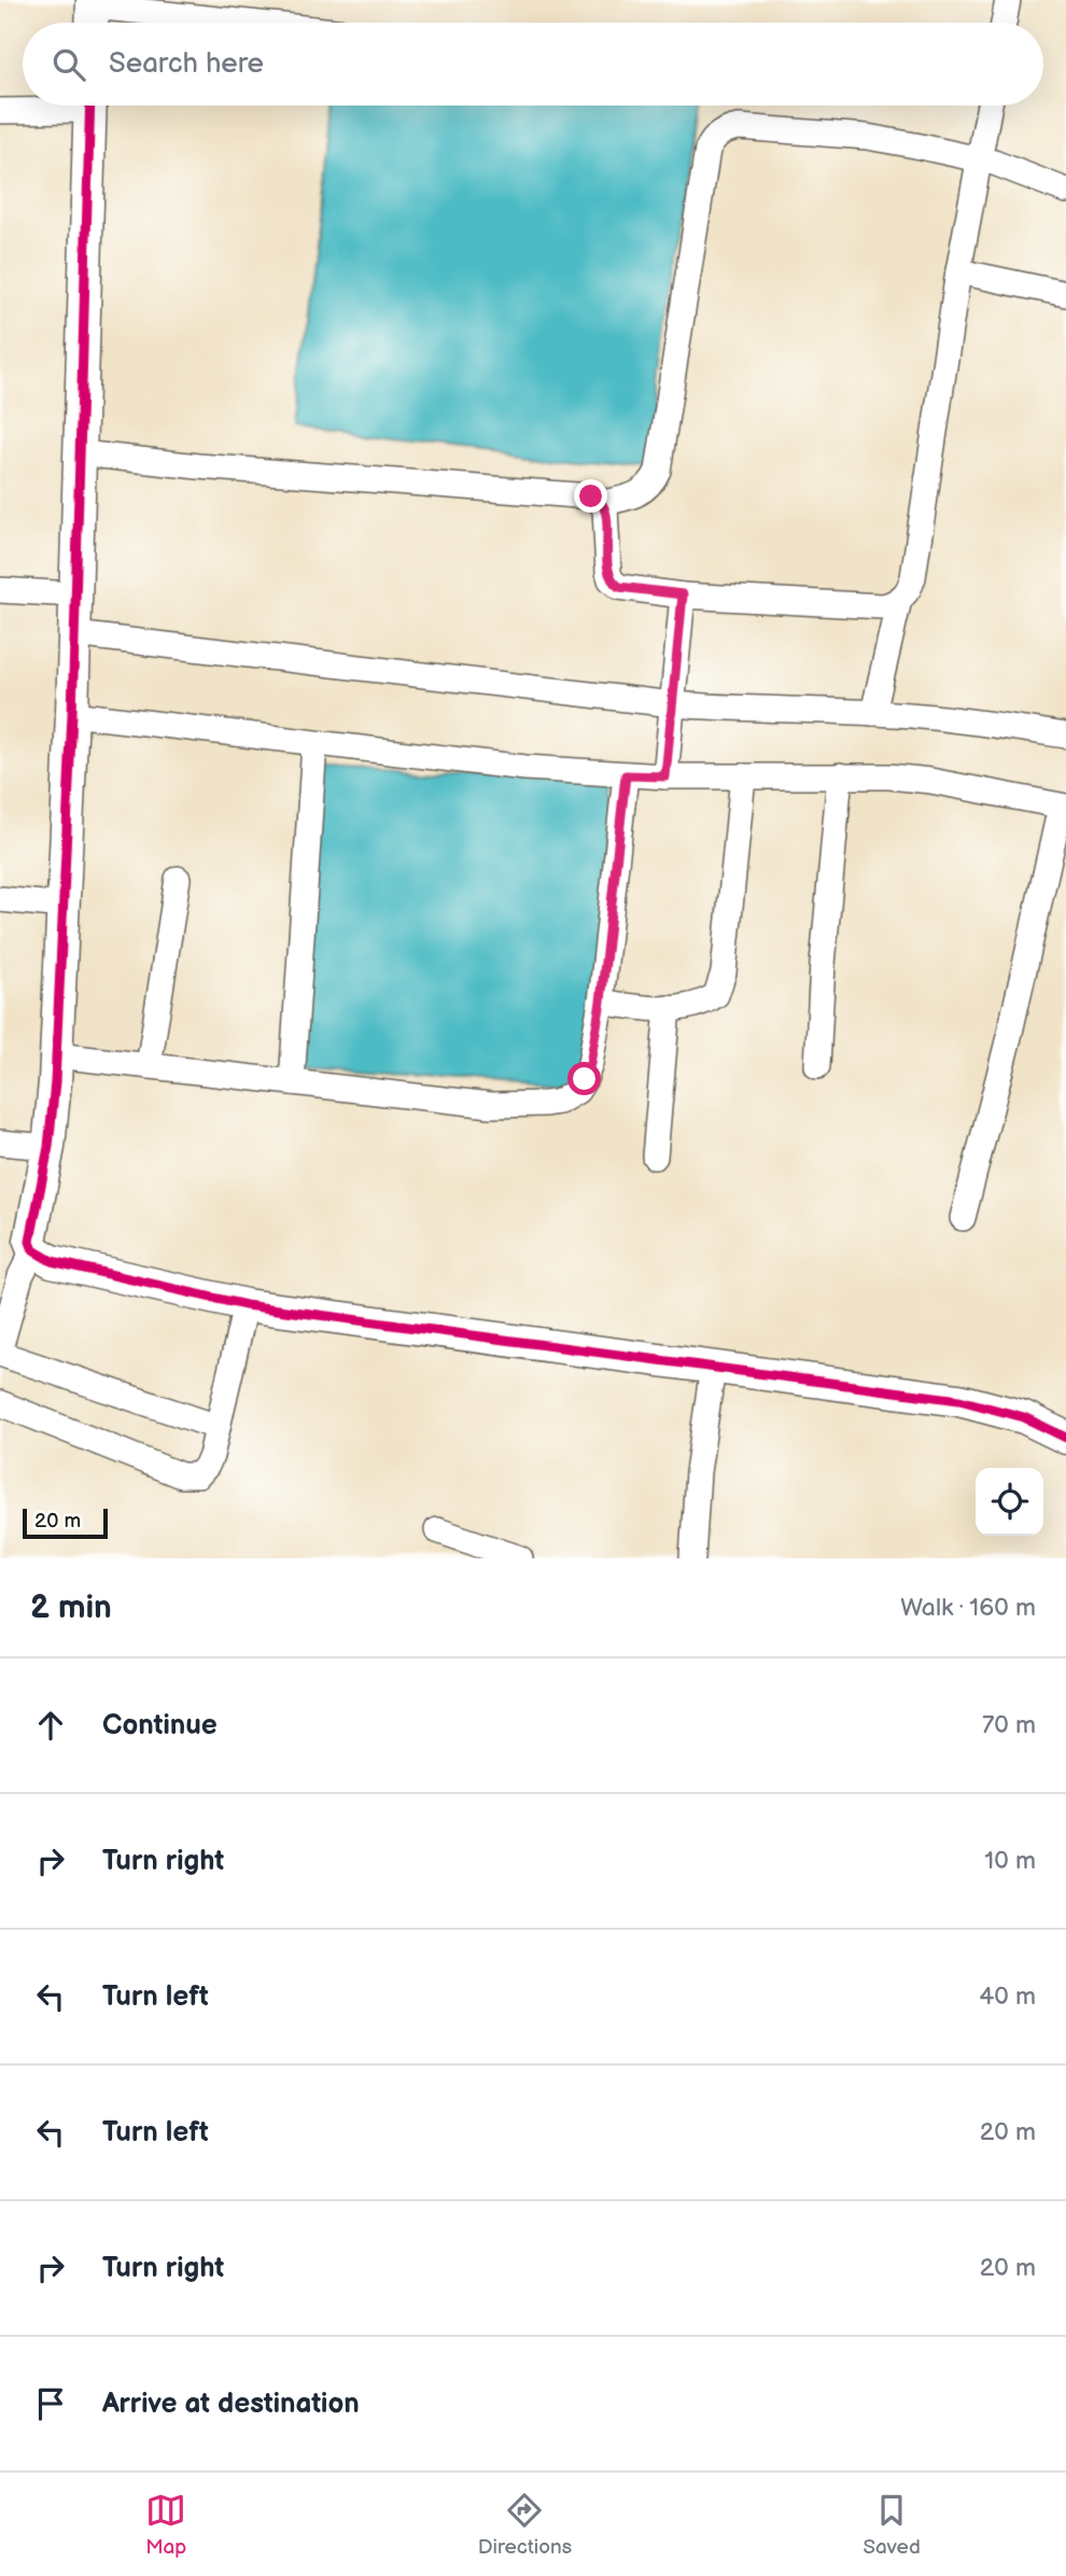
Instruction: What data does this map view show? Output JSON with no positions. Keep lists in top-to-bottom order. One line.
{"scale_bar":"20 m","page":{"search":"Search here","scale":"20 m","heading":["2 min","Walk · 160 m"],"list":[["Continue","70 m"],["Turn right","10 m"],["Turn left","40 m"],["Turn left","20 m"],["Turn right","20 m"],"Arrive at destination"],"nav":["Map","Directions","Saved"]}}
